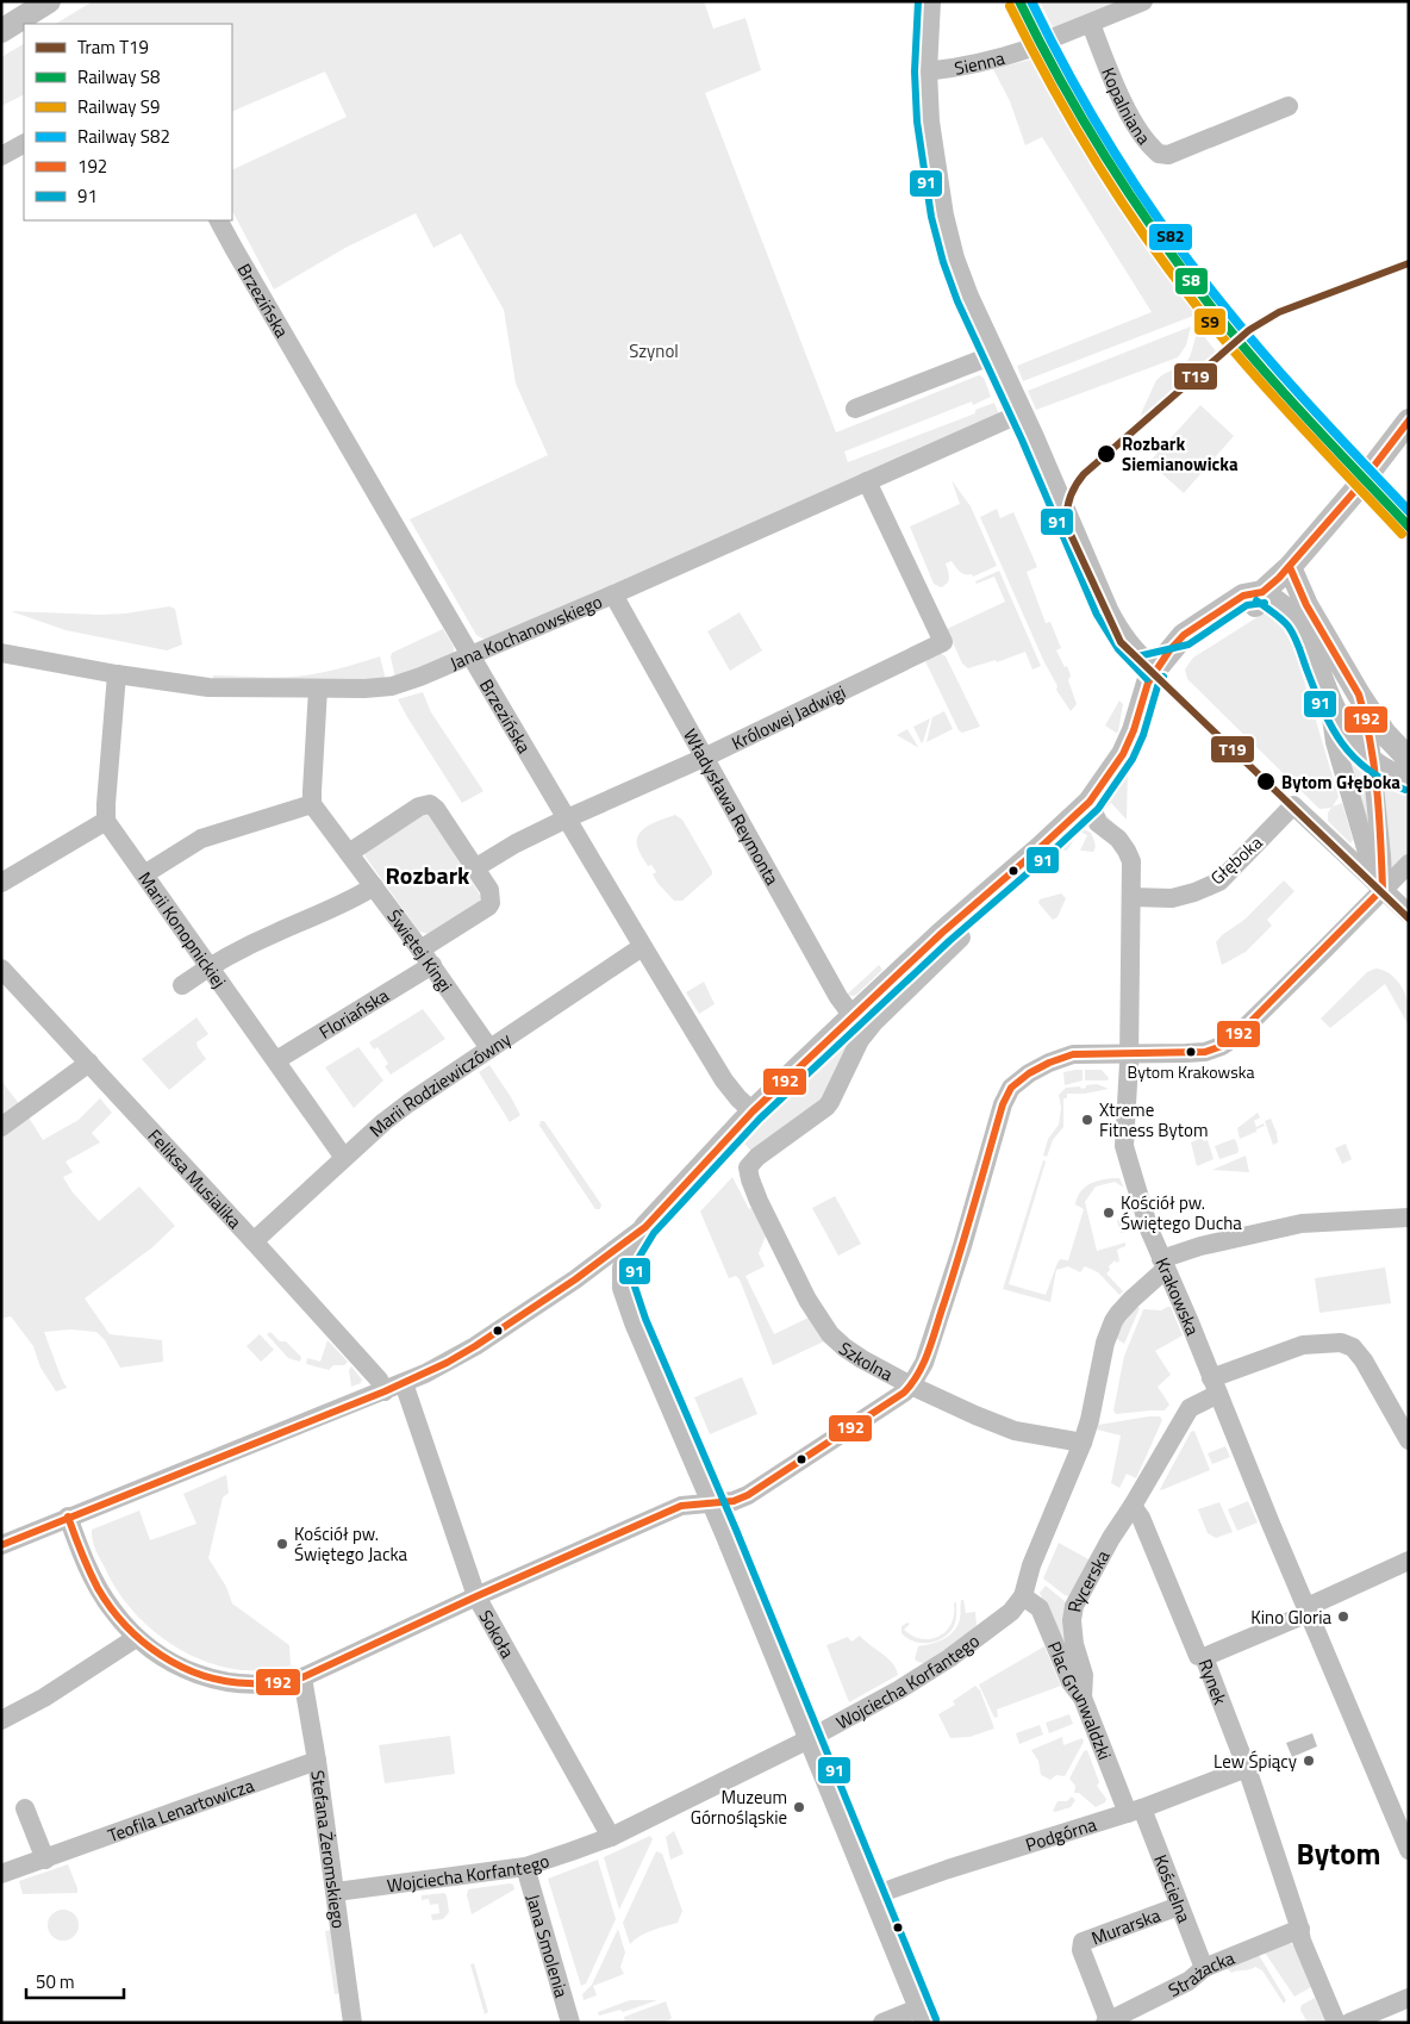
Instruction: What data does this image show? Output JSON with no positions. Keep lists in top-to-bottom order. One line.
{"streets":{"street":["Sienna","Kopalniana","Brzezińska","Jana Kochanowskiego","Królowej Jadwigi","Władysława Reymonta","Głęboka","Marii Konopnickiej","Świętej Kingi","Floriańska","Marii Rodziewiczówny","Feliksa Musialika","Krakowska","Szkolna","Rycerska","Sokoła","Wojciecha Korfantego","Rynek","Plac Grunwaldzki","Teofila Lenartowicza","Podgórna","Stefana Żeromskiego","Kościelna","Murarska","Jana Smolenia","Strażacka"]},"crossings":[["Brzezińska","Jana Kochanowskiego"],["Brzezińska","Królowej Jadwigi"],["Brzezińska","Marii Rodziewiczówny"],["Jana Kochanowskiego","Królowej Jadwigi"],["Jana Kochanowskiego","Władysława Reymonta"],["Królowej Jadwigi","Władysława Reymonta"],["Królowej Jadwigi","Floriańska"],["Głęboka","Krakowska"],["Marii Konopnickiej","Floriańska"],["Marii Konopnickiej","Marii Rodziewiczówny"],["Świętej Kingi","Floriańska"],["Świętej Kingi","Marii Rodziewiczówny"],["Marii Rodziewiczówny","Feliksa Musialika"],["Krakowska","Rycerska"],["Krakowska","Rynek"],["Rycerska","Plac Grunwaldzki"],["Sokoła","Wojciecha Korfantego"],["Wojciecha Korfantego","Plac Grunwaldzki"],["Wojciecha Korfantego","Stefana Żeromskiego"],["Wojciecha Korfantego","Jana Smolenia"],["Rynek","Podgórna"],["Rynek","Strażacka"],["Plac Grunwaldzki","Podgórna"],["Plac Grunwaldzki","Kościelna"],["Teofila Lenartowicza","Stefana Żeromskiego"],["Podgórna","Kościelna"],["Kościelna","Murarska"],["Kościelna","Strażacka"],["Murarska","Strażacka"]],"districts":["Rozbark","Bytom"],"parks":["Szynol"],"places":["Rozbark Siemianowicka","Bytom Głęboka","Bytom Krakowska","Xtreme Fitness Bytom","Kościół pw. Świętego Ducha","Kościół pw. Świętego Jacka","Kino Gloria","Lew Śpiący","Muzeum Górnośląskie"],"lines":["rail line S8","rail line S82","transit line 91","rail line S9","tram line T19","transit line 192"],"legend":["Tram T19","Railway S8","Railway S9","Railway S82","192","91"],"scale_bar":"50 m"}
